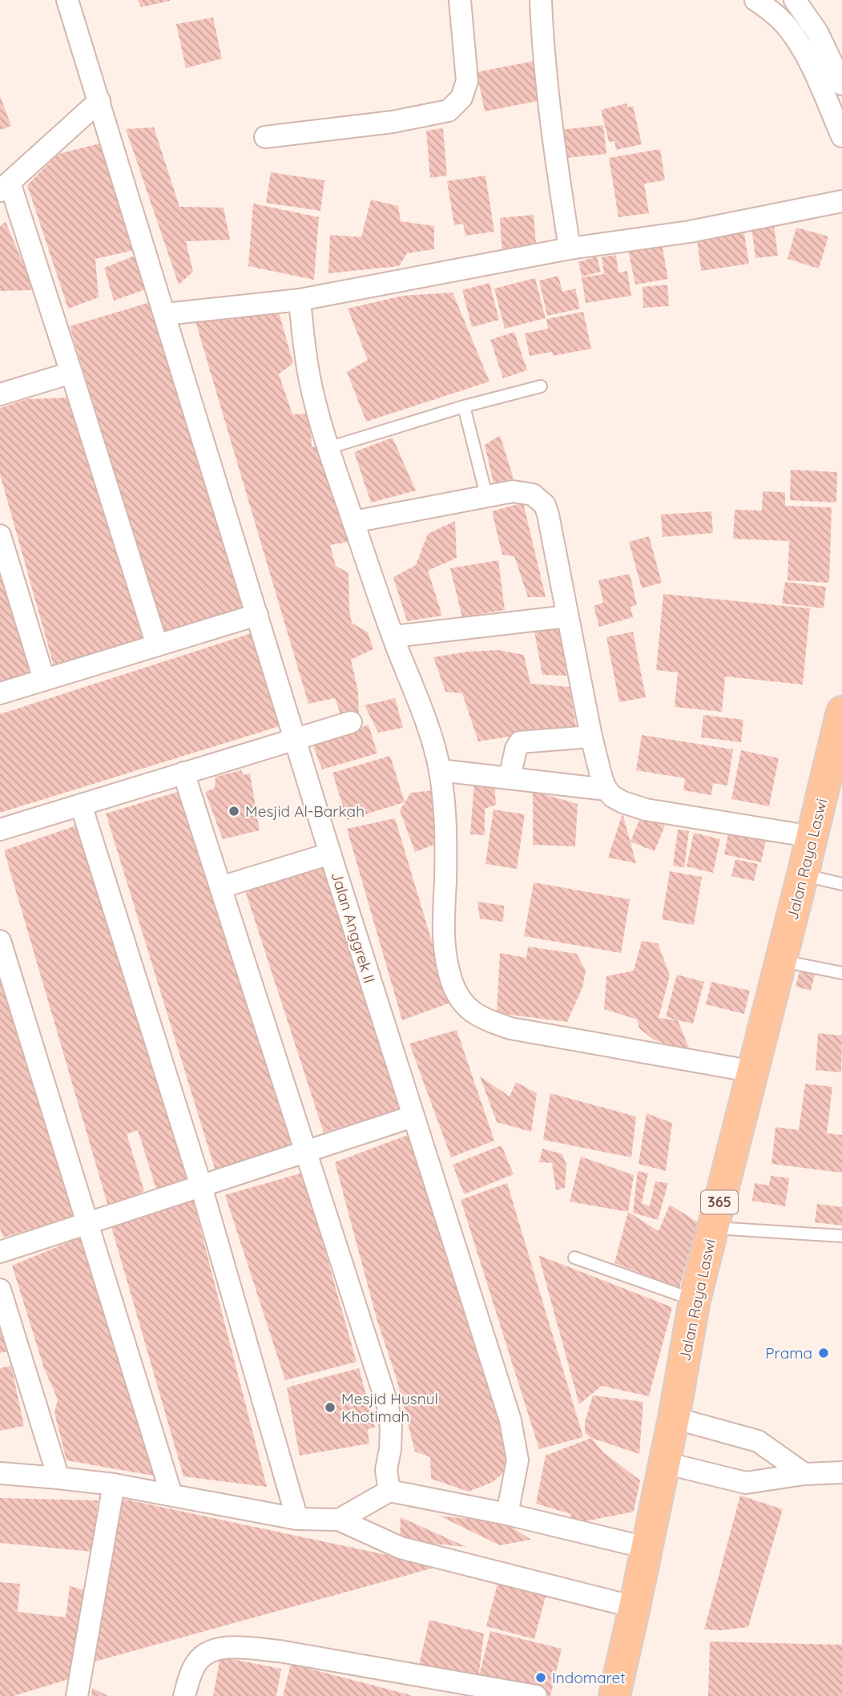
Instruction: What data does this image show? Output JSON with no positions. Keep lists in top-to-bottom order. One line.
{"streets":{"main road":["Jalan Raya Laswi","365"],"street":["Jalan Anggrek II"]},"places":["Mesjid Al-Barkah","Prama","Mesjid Husnul Khotimah","Indomaret"]}
